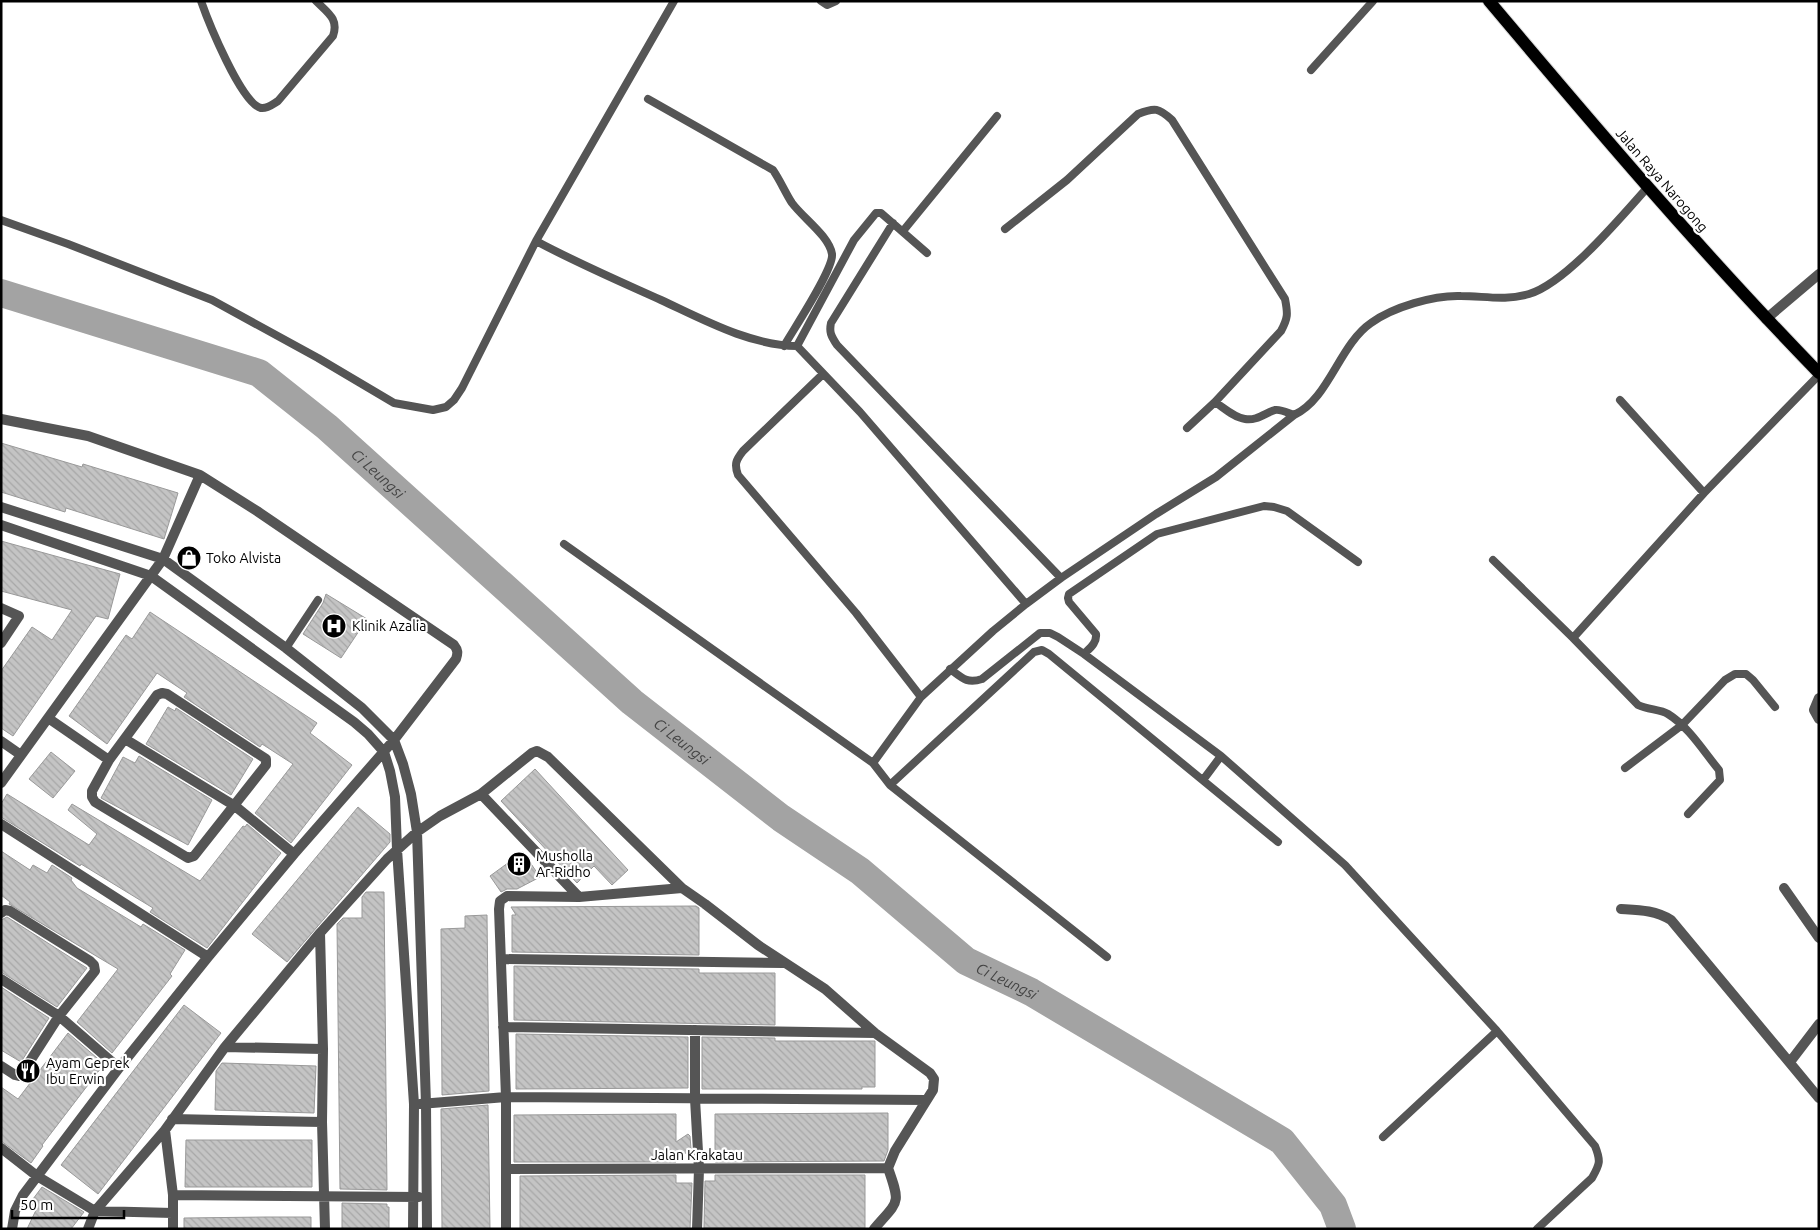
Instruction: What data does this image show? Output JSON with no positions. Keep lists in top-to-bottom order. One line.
{"streets":{"main road":["Jalan Raya Narogong"],"street":["Jalan Krakatau"]},"water":["Ci Leungsi"],"places":{"shop":["Toko Alvista"],"hospital":["Klinik Azalia"],"building":["Musholla Ar-Ridho"],"restaurant":["Ayam Geprek Ibu Erwin"]},"scale_bar":"50 m"}
